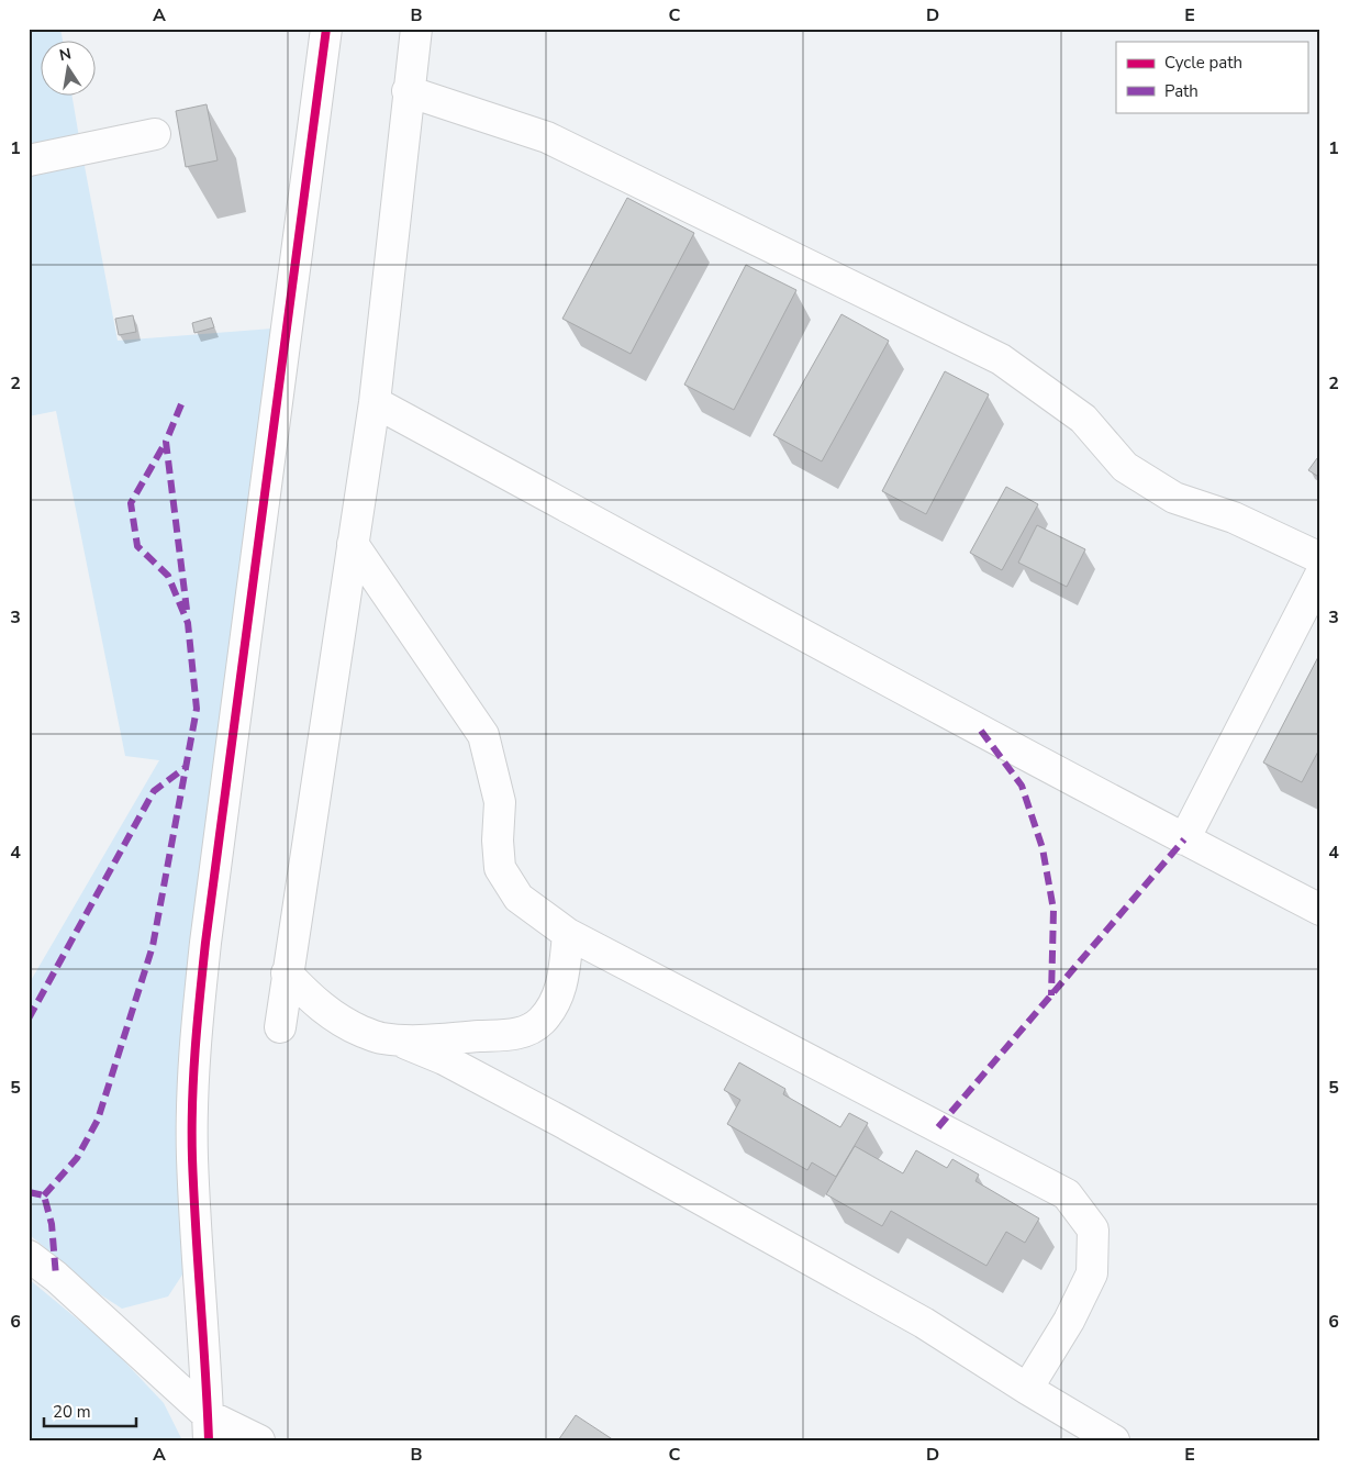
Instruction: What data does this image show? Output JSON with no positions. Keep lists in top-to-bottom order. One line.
{"legend":["Cycle path","Path"],"scale_bar":"20 m","north":"top","grid":{"columns":["A","B","C","D","E"],"rows":["1","2","3","4","5","6"]}}
